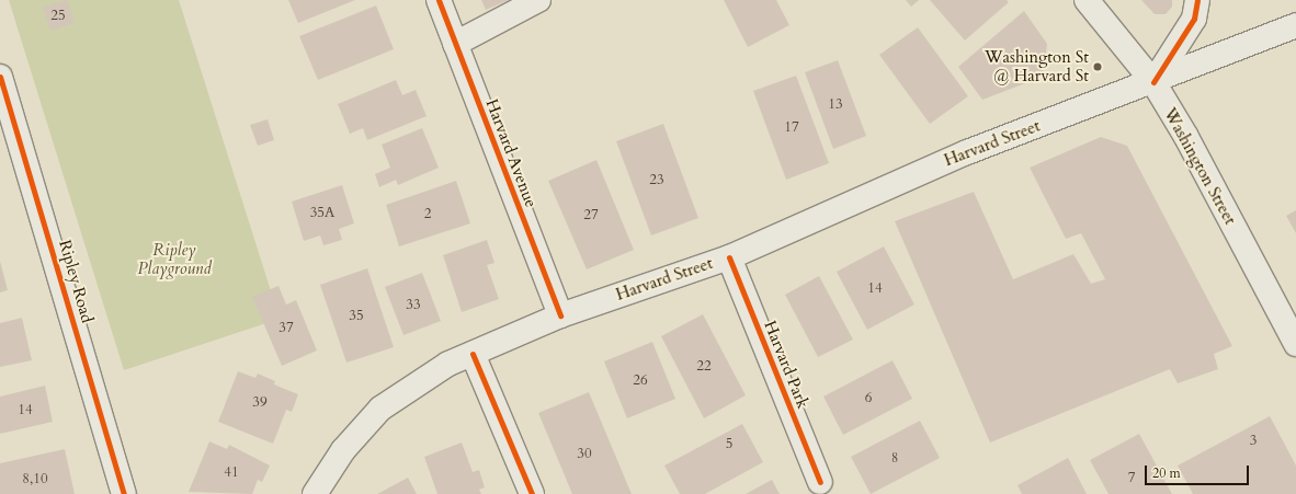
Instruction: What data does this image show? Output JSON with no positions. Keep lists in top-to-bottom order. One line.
{"streets":{"main road":["Harvard Street","Harvard Avenue","Washington Street","Ripley Road","Harvard Park"]},"crossings":[["Harvard Street","Harvard Avenue"],["Harvard Street","Washington Street"],["Harvard Street","Harvard Park"]],"parks":["Ripley Playground"],"places":["Washington St @ Harvard St"],"house_numbers":["25","13","17","23","35A","2","27","14","33","35","37","22","26","6","39","14","3","5","30","8","41","7","8,10"],"scale_bar":"20 m"}
